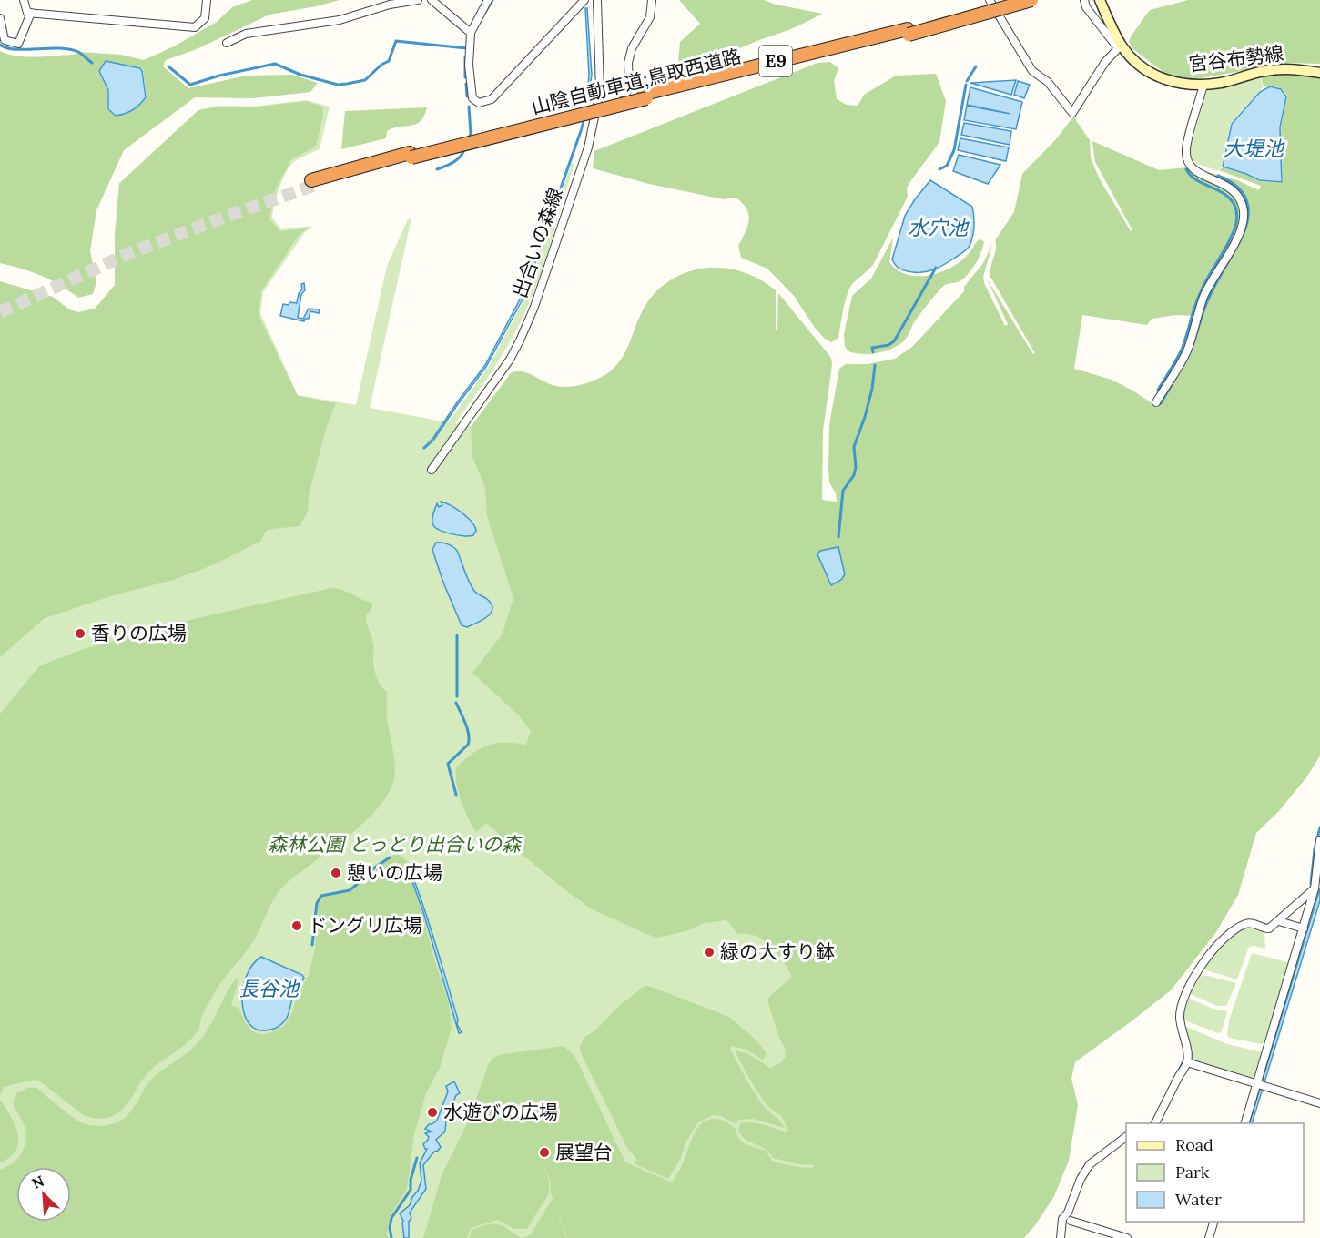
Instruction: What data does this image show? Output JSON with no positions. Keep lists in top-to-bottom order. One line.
{"streets":{"highway":["E9","山陰自動車道;鳥取西道路"],"street":["宮谷布勢線","出合いの森線"]},"water":["大堤池","水穴池","長谷池"],"parks":["森林公園 とっとり出合いの森"],"places":["香りの広場","憩いの広場","ドングリ広場","緑の大すり鉢","水遊びの広場","展望台"],"legend":["Road","Park","Water"],"north":"top left"}
